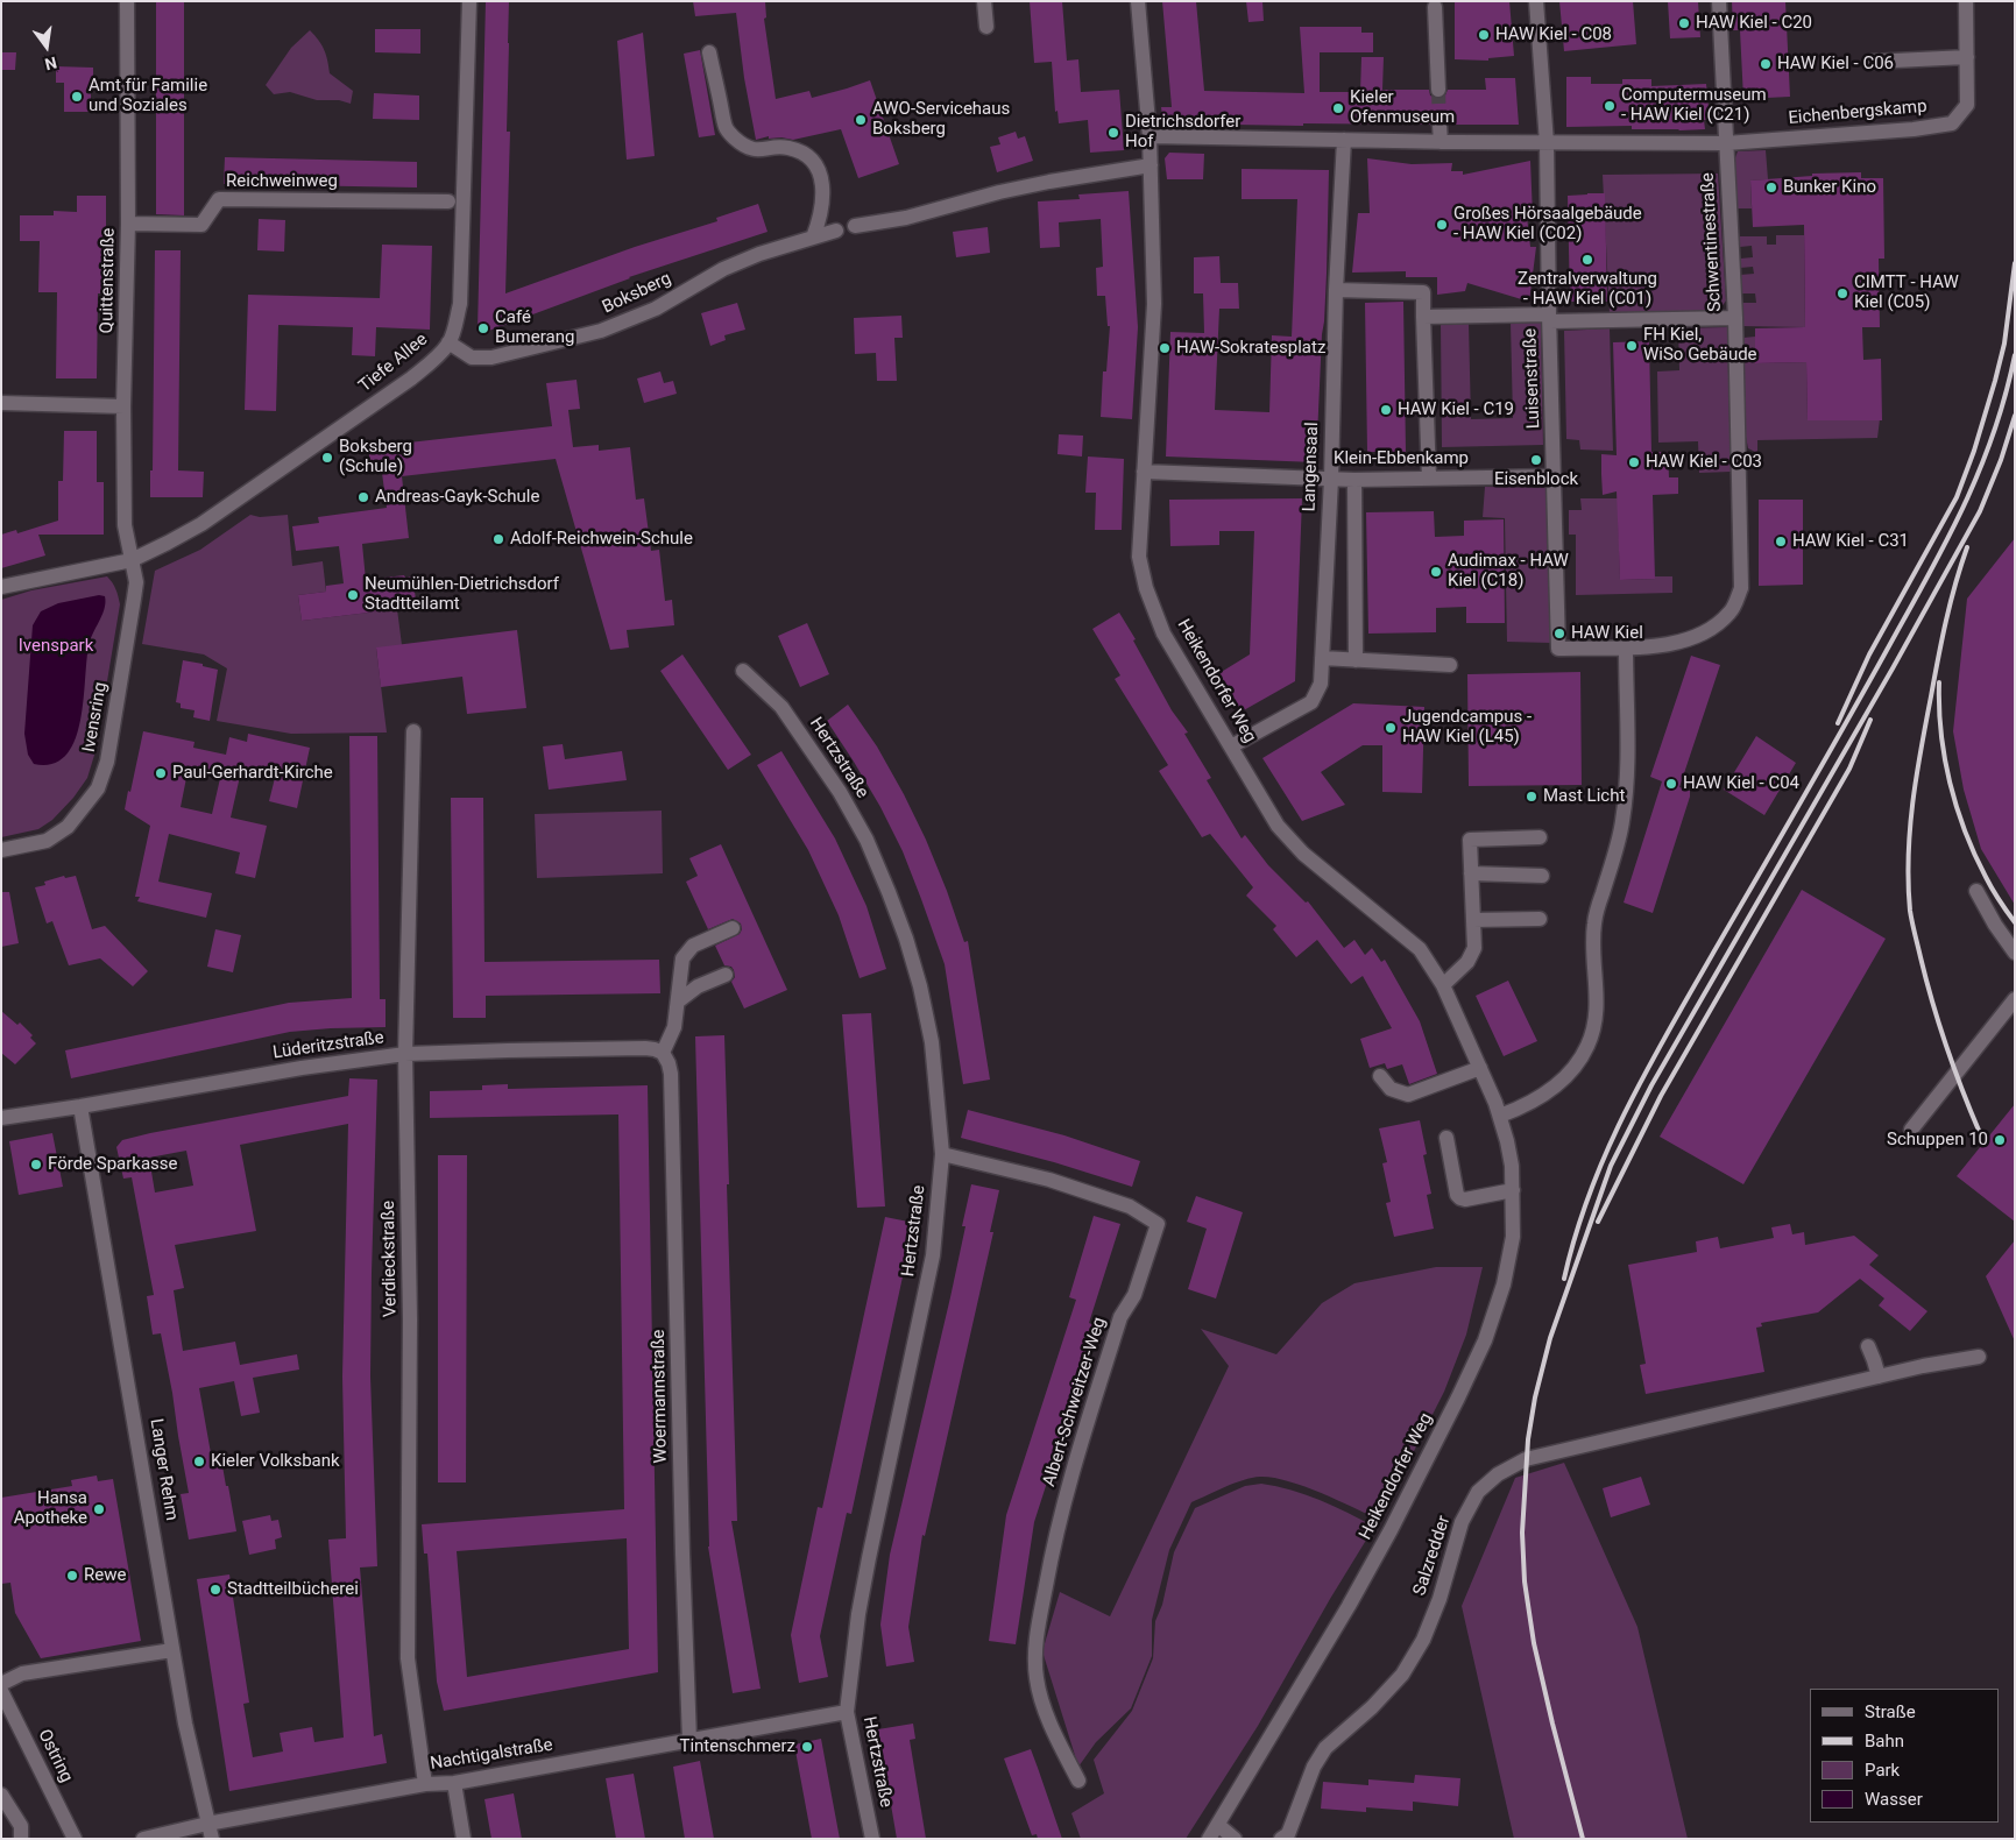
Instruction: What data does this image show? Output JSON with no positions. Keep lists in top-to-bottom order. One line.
{"streets":{"street":["Eichenbergskamp","Reichweinweg","Schwentinestraße","Quittenstraße","Boksberg","Tiefe Allee","Luisenstraße","Klein-Ebbenkamp","Langensaal","Heikendorfer Weg","Ivensring","Hertzstraße","Lüderitzstraße","Verdieckstraße","Woermannstraße","Albert-Schweitzer-Weg","Langer Rehm","Salzredder","Nachtigalstraße","Ostring"]},"crossings":[["Eichenbergskamp","Schwentinestraße"],["Eichenbergskamp","Luisenstraße"],["Eichenbergskamp","Langensaal"],["Eichenbergskamp","Heikendorfer Weg"],["Reichweinweg","Quittenstraße"],["Schwentinestraße","Luisenstraße"],["Quittenstraße","Tiefe Allee"],["Quittenstraße","Ivensring"],["Boksberg","Tiefe Allee"],["Tiefe Allee","Ivensring"],["Luisenstraße","Klein-Ebbenkamp"],["Klein-Ebbenkamp","Langensaal"],["Klein-Ebbenkamp","Heikendorfer Weg"],["Langensaal","Heikendorfer Weg"],["Hertzstraße","Albert-Schweitzer-Weg"],["Hertzstraße","Nachtigalstraße"],["Lüderitzstraße","Verdieckstraße"],["Lüderitzstraße","Woermannstraße"],["Lüderitzstraße","Langer Rehm"],["Verdieckstraße","Nachtigalstraße"],["Woermannstraße","Nachtigalstraße"],["Langer Rehm","Nachtigalstraße"]],"parks":["Ivenspark"],"places":["HAW Kiel - C20","HAW Kiel - C08","HAW Kiel - C06","Amt für Familie und Soziales","Computermuseum - HAW Kiel (C21)","Kieler Ofenmuseum","AWO-Servicehaus Boksberg","Dietrichsdorfer Hof","Bunker Kino","Großes Hörsaalgebäude - HAW Kiel (C02)","Zentralverwaltung - HAW Kiel (C01)","CIMTT - HAW Kiel (C05)","Café Bumerang","FH Kiel, WiSo Gebäude","HAW-Sokratesplatz","HAW Kiel - C19","Boksberg (Schule)","Eisenblock","HAW Kiel - C03","Andreas-Gayk-Schule","Adolf-Reichwein-Schule","HAW Kiel - C31","Audimax - HAW Kiel (C18)","Neumühlen-Dietrichsdorf Stadtteilamt","HAW Kiel","Jugendcampus - HAW Kiel (L45)","Paul-Gerhardt-Kirche","HAW Kiel - C04","Mast Licht","Schuppen 10","Förde Sparkasse","Kieler Volksbank","Hansa Apotheke","Rewe","Stadtteilbücherei","Tintenschmerz"],"legend":["Straße","Bahn","Park","Wasser"],"north":"bottom"}
